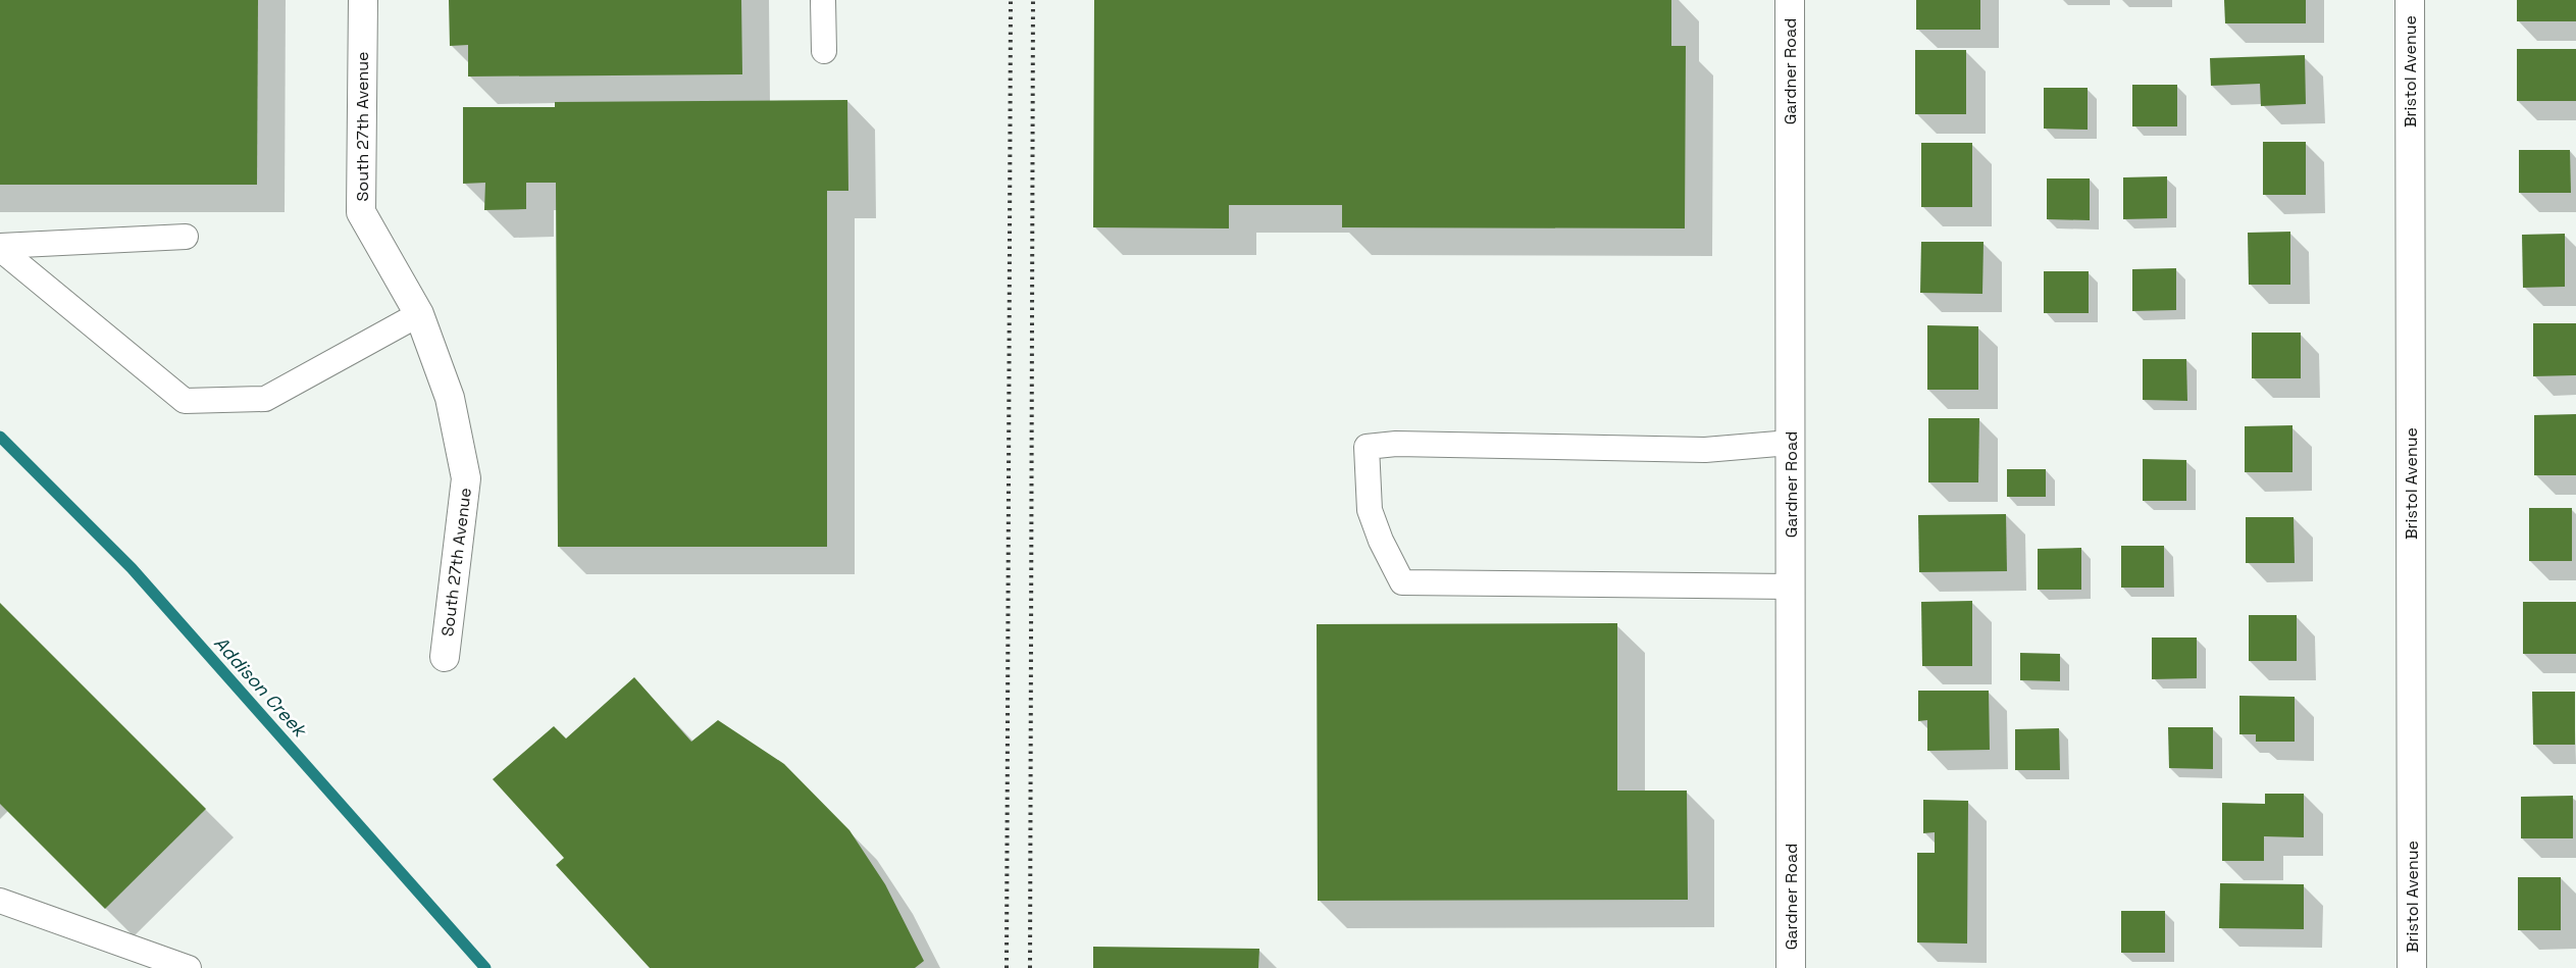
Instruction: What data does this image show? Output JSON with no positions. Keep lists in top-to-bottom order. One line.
{"streets":{"street":["Gardner Road","Bristol Avenue","South 27th Avenue"]},"water":["Addison Creek"]}
